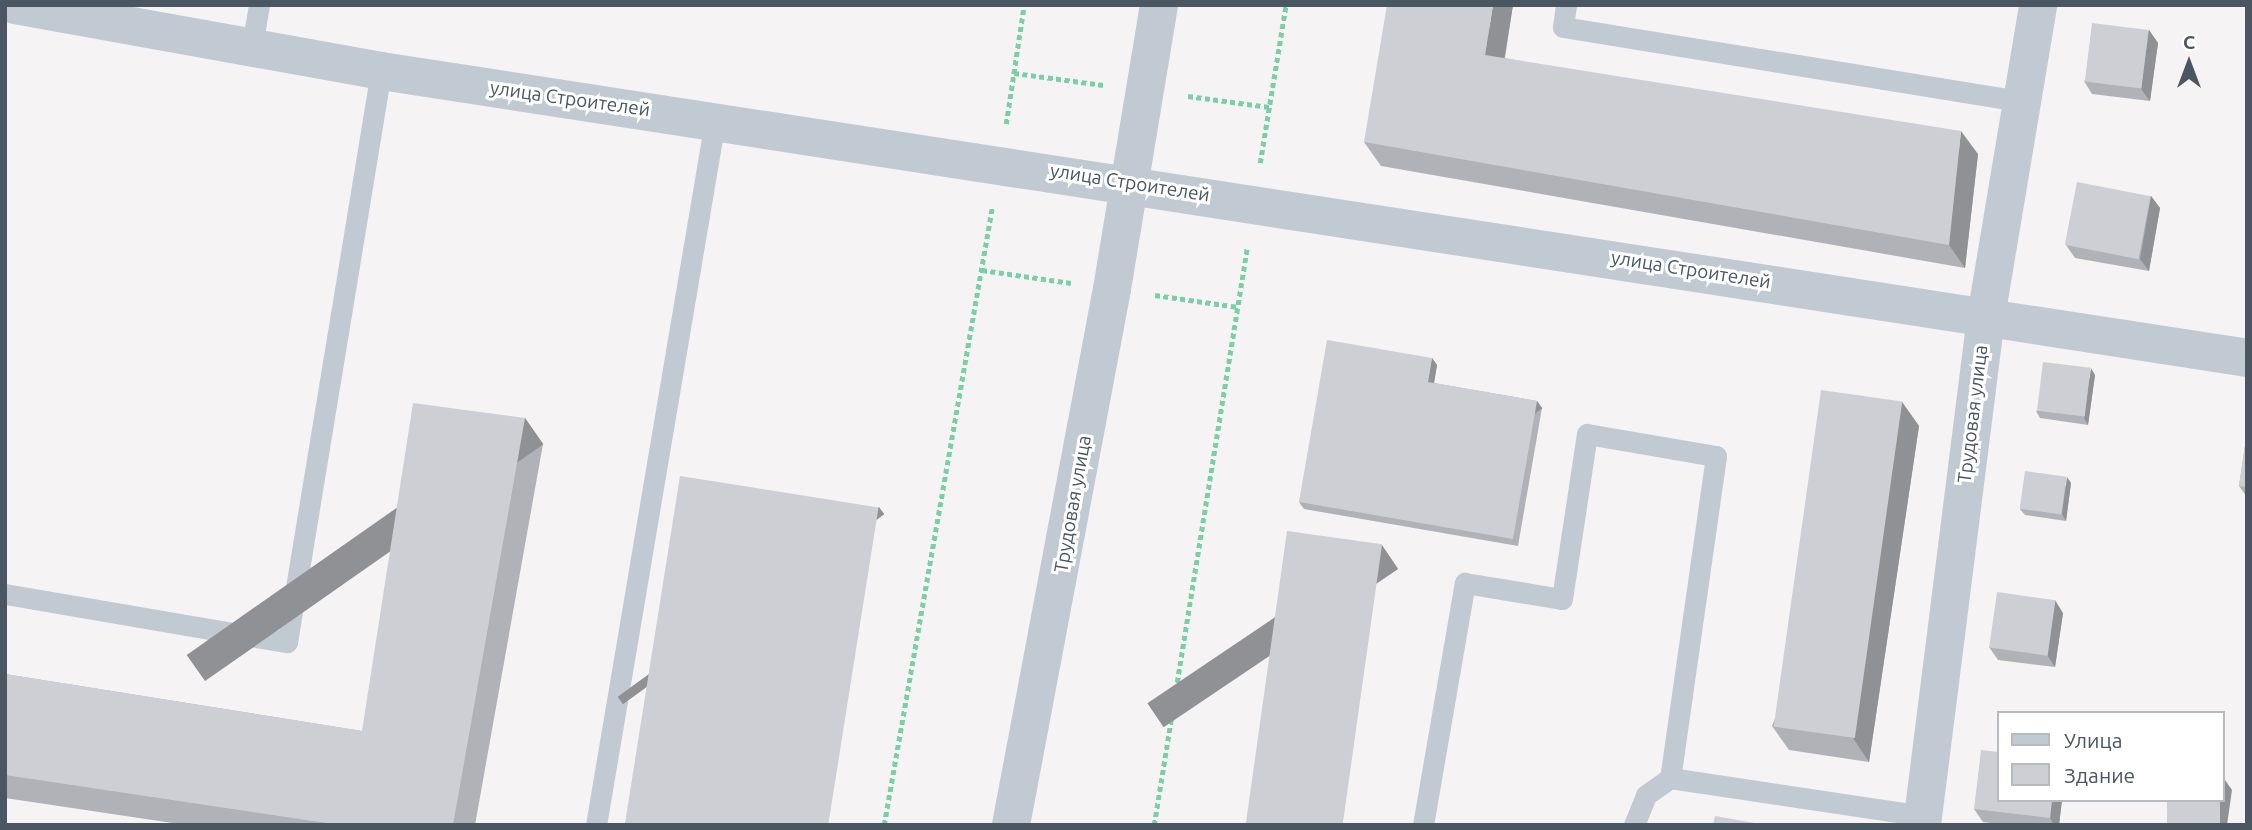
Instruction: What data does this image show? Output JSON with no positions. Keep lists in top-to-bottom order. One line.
{"streets":{"street":["улица Строителей","Трудовая улица"]},"crossings":[["улица Строителей","Трудовая улица"]],"legend":["Улица","Здание"],"north":"top"}
